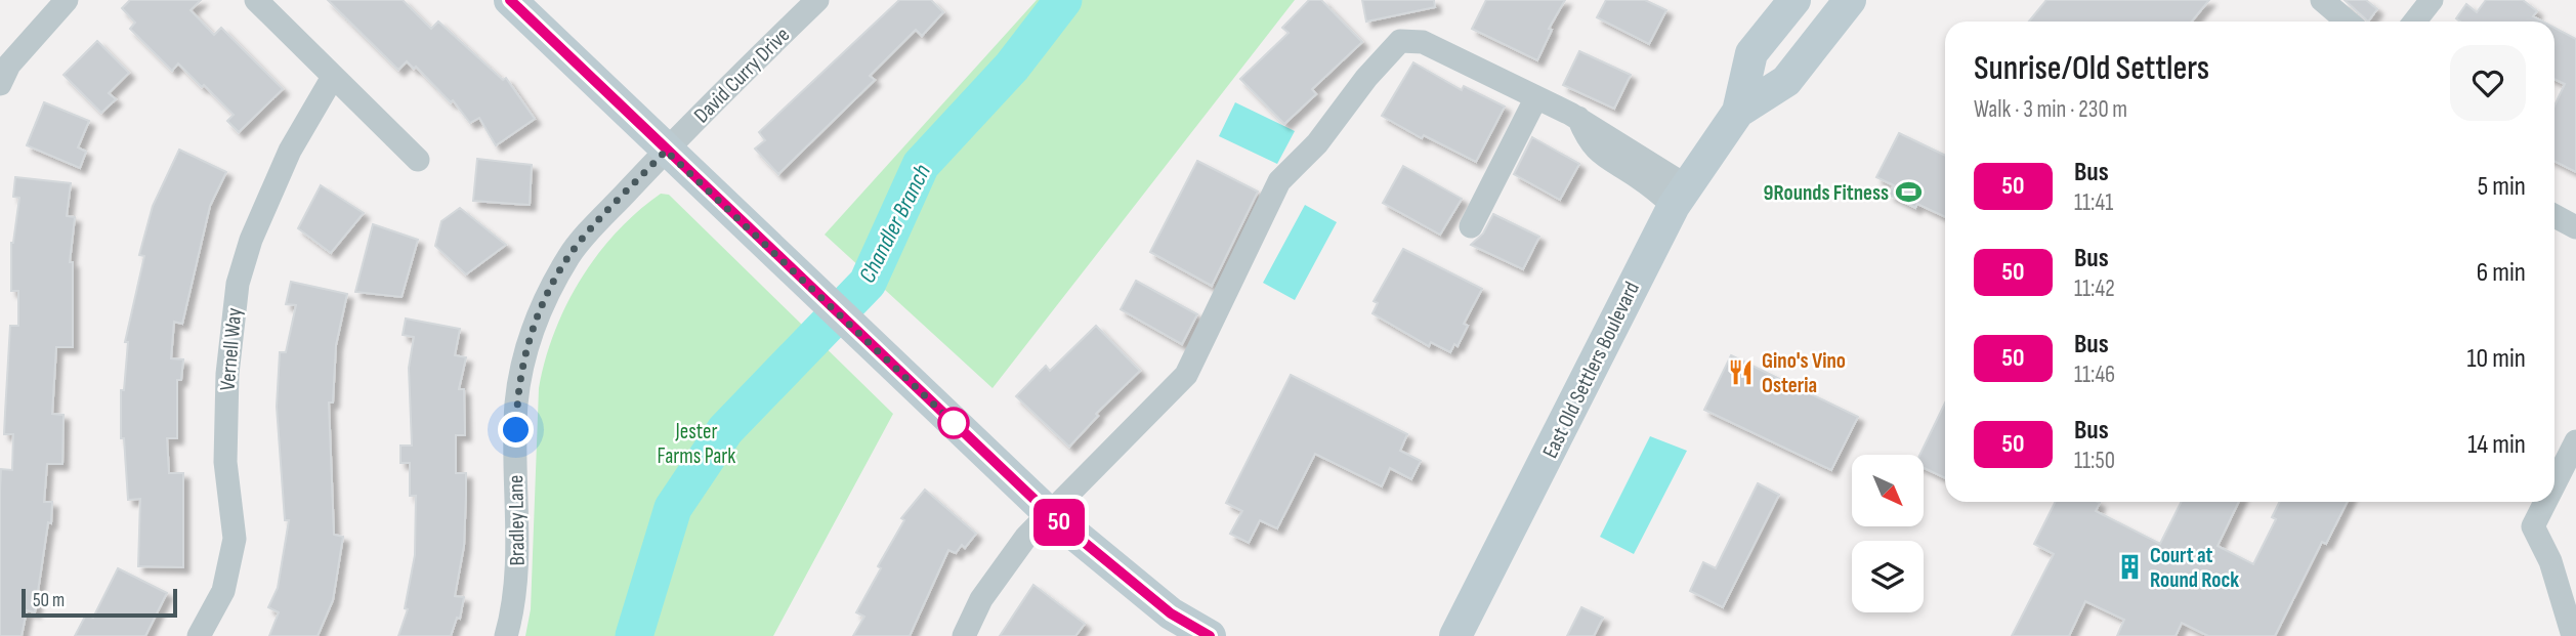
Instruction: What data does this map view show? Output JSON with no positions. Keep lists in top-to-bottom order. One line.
{"streets":{"main road":["East Old Settlers Boulevard"],"street":["David Curry Drive","Vernell Way","Bradley Lane"]},"crossings":[["David Curry Drive","Bradley Lane"]],"water":["Chandler Branch"],"parks":["Jester Farms Park"],"places":{"sports":["9Rounds Fitness"],"restaurant":["Gino's Vino Osteria"],"building":["Court at Round Rock"]},"lines":["bus line 50"],"scale_bar":"50 m","north":"bottom right","page":{"on_map":"50","heading":["Sunrise/Old Settlers","Walk · 3 min · 230 m"],"list":[{"mark":"50","name":"Bus","note":"11:41","value":"5 min"},{"mark":"50","name":"Bus","note":"11:42","value":"6 min"},{"mark":"50","name":"Bus","note":"11:46","value":"10 min"},{"mark":"50","name":"Bus","note":"11:50","value":"14 min"}],"scale":"50 m"}}
